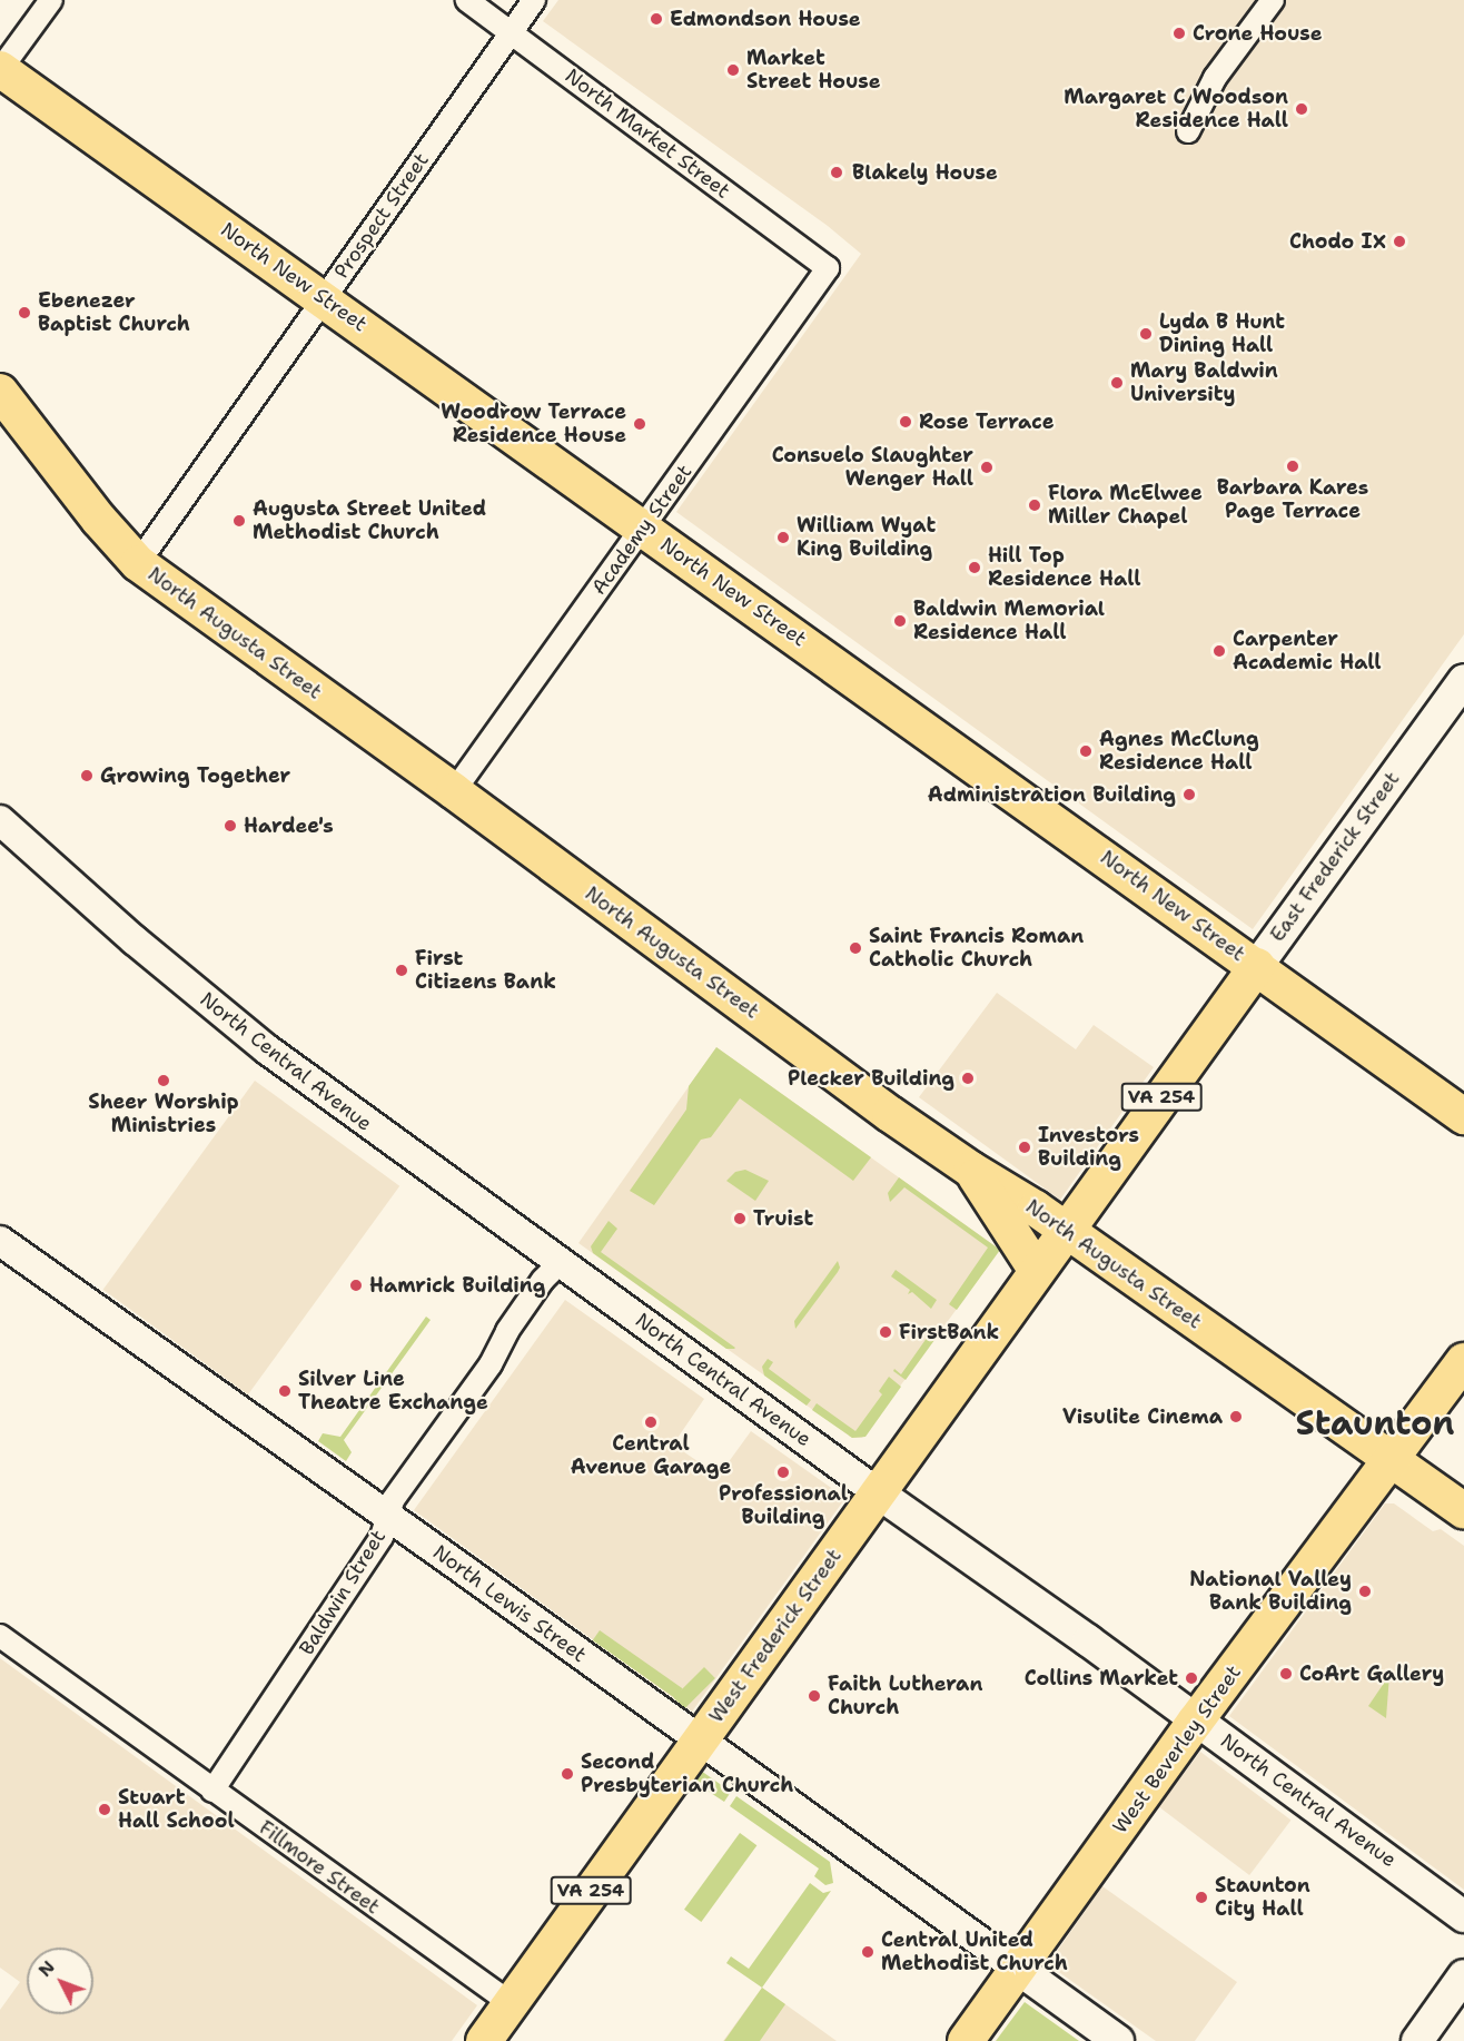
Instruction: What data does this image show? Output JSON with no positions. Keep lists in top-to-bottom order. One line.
{"streets":{"main road":["North New Street","North Augusta Street","East Frederick Street","North Central Avenue","VA 254","West Frederick Street","West Beverley Street"],"street":["North Market Street","Prospect Street","Academy Street","Baldwin Street","North Lewis Street","Fillmore Street"]},"crossings":[["North Market Street","Prospect Street"],["North Market Street","Academy Street"],["Prospect Street","North New Street"],["Prospect Street","North Augusta Street"],["North New Street","Academy Street"],["North New Street","East Frederick Street"],["Academy Street","North Augusta Street"],["North Augusta Street","East Frederick Street"],["North Augusta Street","West Frederick Street"],["North Augusta Street","West Beverley Street"],["East Frederick Street","West Frederick Street"],["North Central Avenue","Baldwin Street"],["North Central Avenue","West Frederick Street"],["North Central Avenue","West Beverley Street"],["Baldwin Street","North Lewis Street"],["Baldwin Street","Fillmore Street"],["North Lewis Street","West Frederick Street"],["North Lewis Street","West Beverley Street"],["West Frederick Street","Fillmore Street"]],"districts":["Staunton"],"places":["Edmondson House","Crone House","Market Street House","Margaret C Woodson Residence Hall","Blakely House","Chodo IX","Ebenezer Baptist Church","Lyda B Hunt Dining Hall","Mary Baldwin University","Rose Terrace","Woodrow Terrace Residence House","Barbara Kares Page Terrace","Consuelo Slaughter Wenger Hall","Flora McElwee Miller Chapel","Augusta Street United Methodist Church","William Wyat King Building","Hill Top Residence Hall","Baldwin Memorial Residence Hall","Carpenter Academic Hall","Agnes McClung Residence Hall","Growing Together","Administration Building","Hardee's","Saint Francis Roman Catholic Church","First Citizens Bank","Plecker Building","Sheer Worship Ministries","Investors Building","Truist","Hamrick Building","FirstBank","Silver Line Theatre Exchange","Visulite Cinema","Central Avenue Garage","Professional Building","National Valley Bank Building","CoArt Gallery","Collins Market","Faith Lutheran Church","Second Presbyterian Church","Stuart Hall School","Staunton City Hall","Central United Methodist Church"],"north":"top left"}
